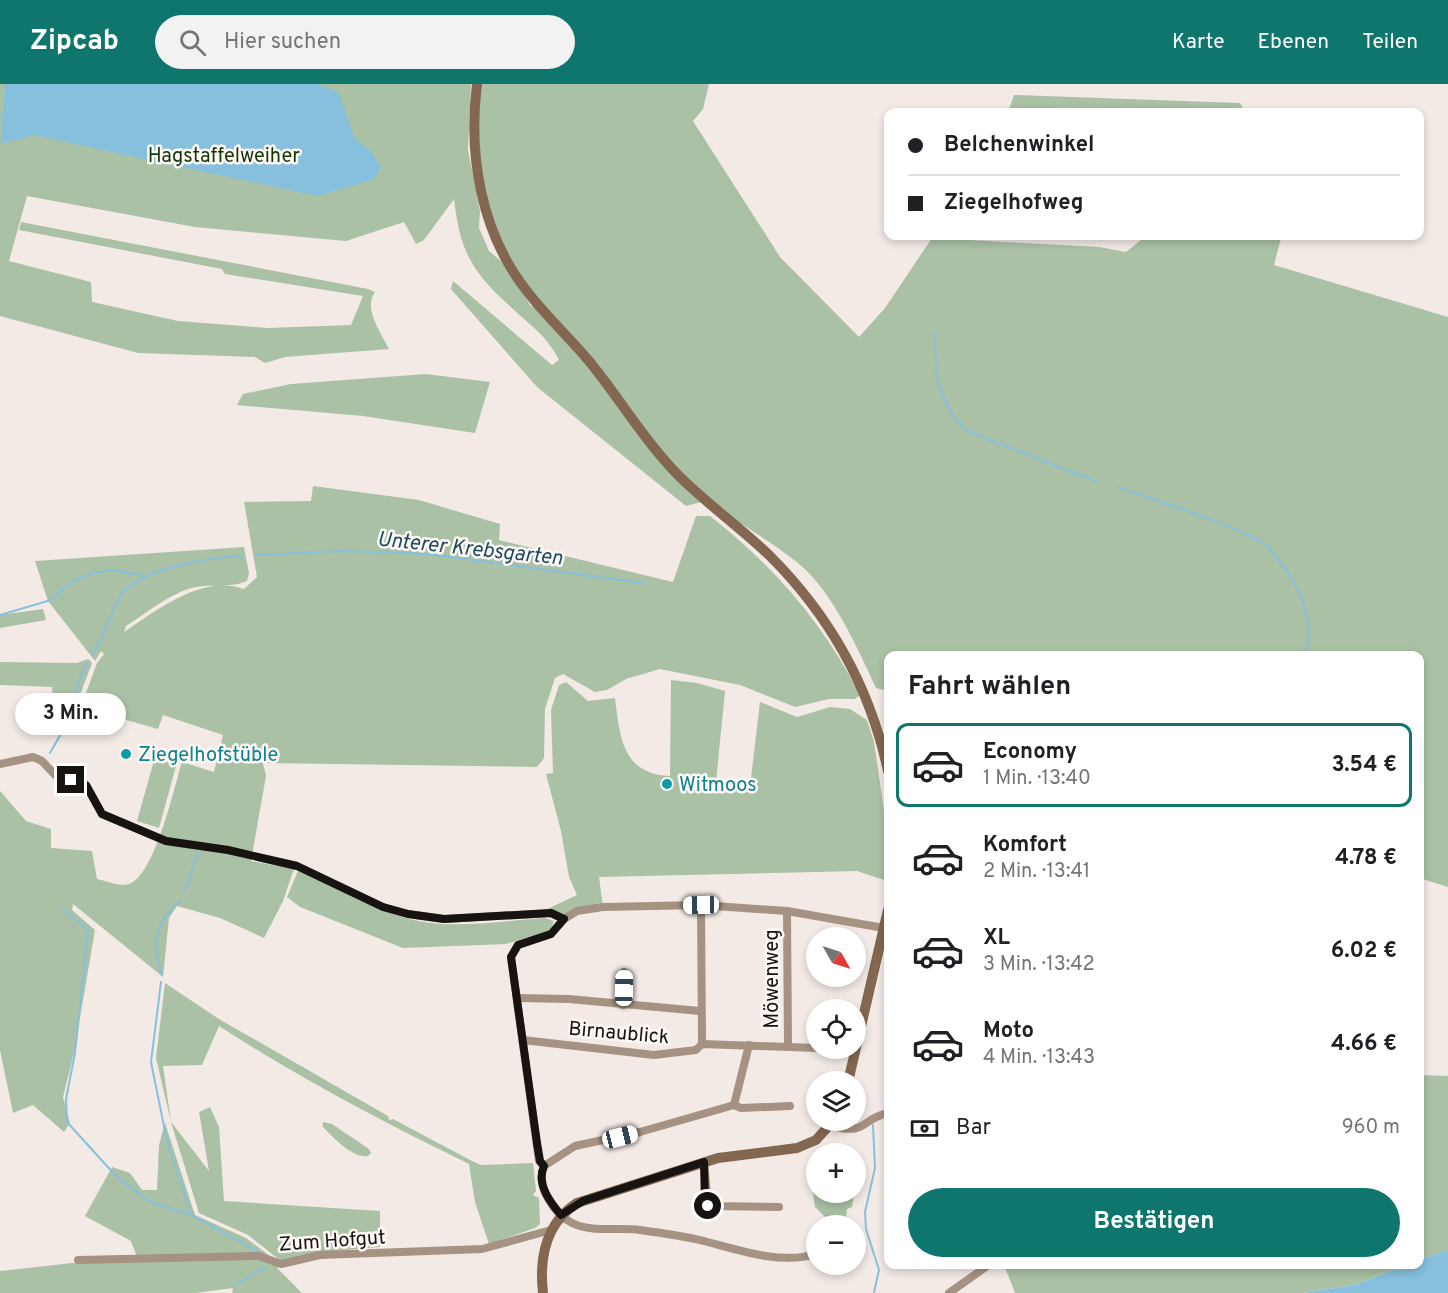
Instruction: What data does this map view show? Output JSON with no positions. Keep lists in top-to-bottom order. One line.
{"streets":{"street":["Möwenweg","Birnaublick","Zum Hofgut"]},"crossings":[["Möwenweg","Birnaublick"]],"water":["Unterer Krebsgarten"],"parks":["Hagstaffelweiher"],"places":["Ziegelhofstüble","Witmoos"],"north":"bottom right","page":{"header":"Zipcab","search":"Hier suchen","nav":["Karte","Ebenen","Teilen"],"banner":["Belchenwinkel","Ziegelhofweg"],"heading":"Fahrt wählen","bubble":"3 Min.","list":[{"name":"Economy","note":"1 Min. · 13:40","value":"3.54 €"},{"name":"Komfort","note":"2 Min. · 13:41","value":"4.78 €"},{"name":"XL","note":"3 Min. · 13:42","value":"6.02 €"},{"name":"Moto","note":"4 Min. · 13:43","value":"4.66 €"}],"map_buttons":["+","−"],"pay":["Bar","960 m"],"buttons":"Bestätigen"}}
